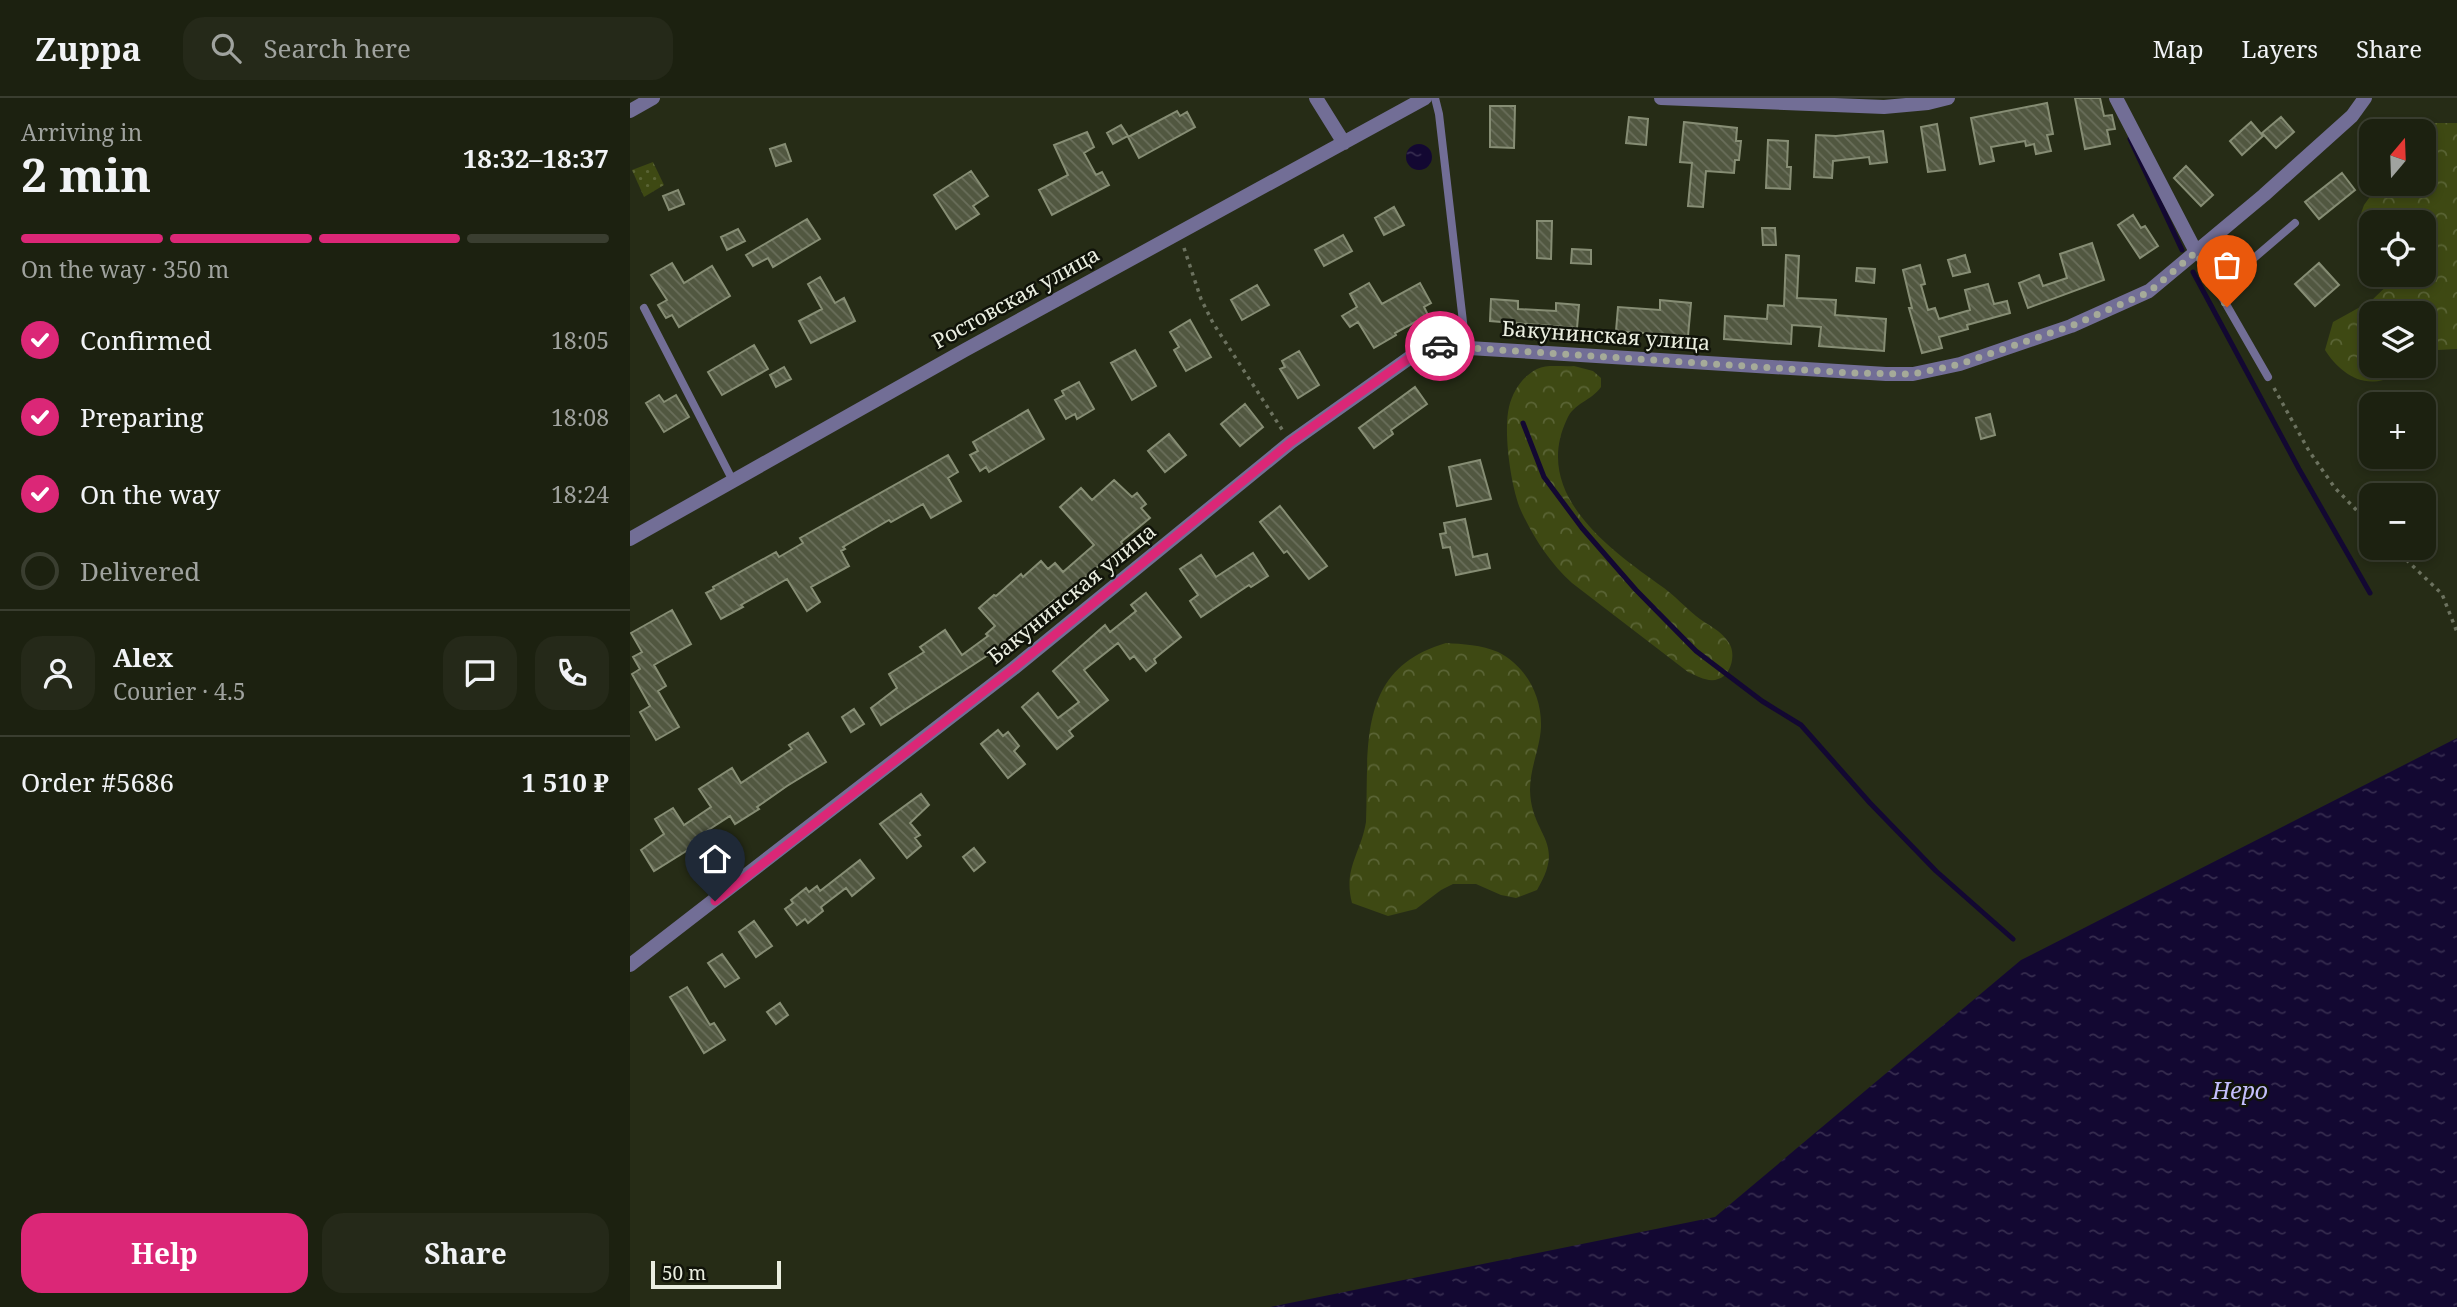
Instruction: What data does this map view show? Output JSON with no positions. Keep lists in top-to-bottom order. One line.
{"streets":{"street":["Ростовская улица","Бакунинская улица"]},"water":["Неро"],"scale_bar":"50 m","north":"top","page":{"header":"Zuppa","search":"Search here","nav":["Map","Layers","Share"],"heading":["2 min","Arriving in","18:32–18:37"],"panel":["Alex","Courier · 4.5","Order #5686","1 510 ₽"],"map_buttons":["+","−"],"bar":"On the way · 350 m","list":[["Confirmed","18:05"],["Preparing","18:08"],["On the way","18:24"],"Delivered"],"buttons":["Help","Share"],"scale":"50 m"}}
